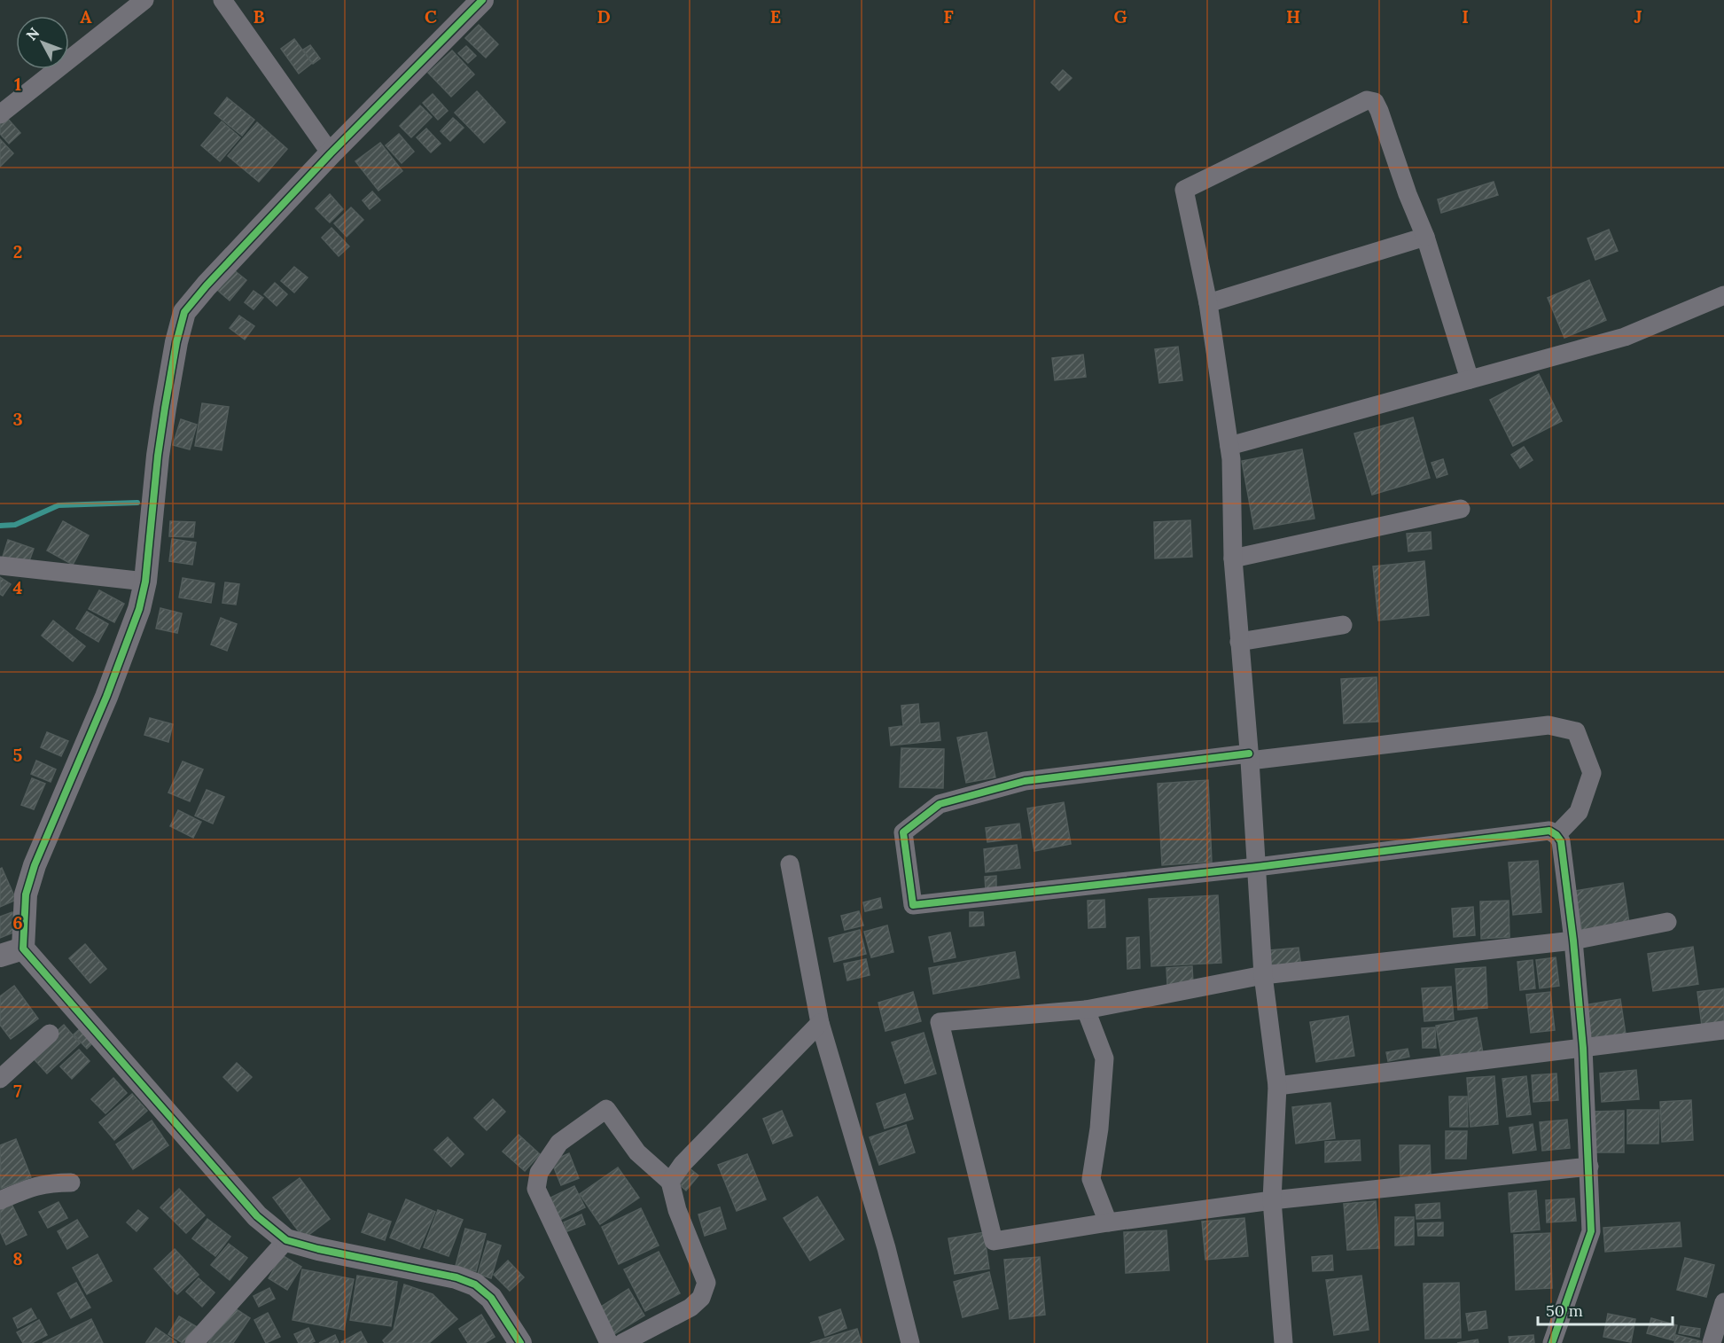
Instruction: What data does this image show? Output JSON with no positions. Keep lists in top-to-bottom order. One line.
{"scale_bar":"50 m","north":"top left","grid":{"columns":["A","B","C","D","E","F","G","H","I","J"],"rows":["1","2","3","4","5","6","7","8"]}}
